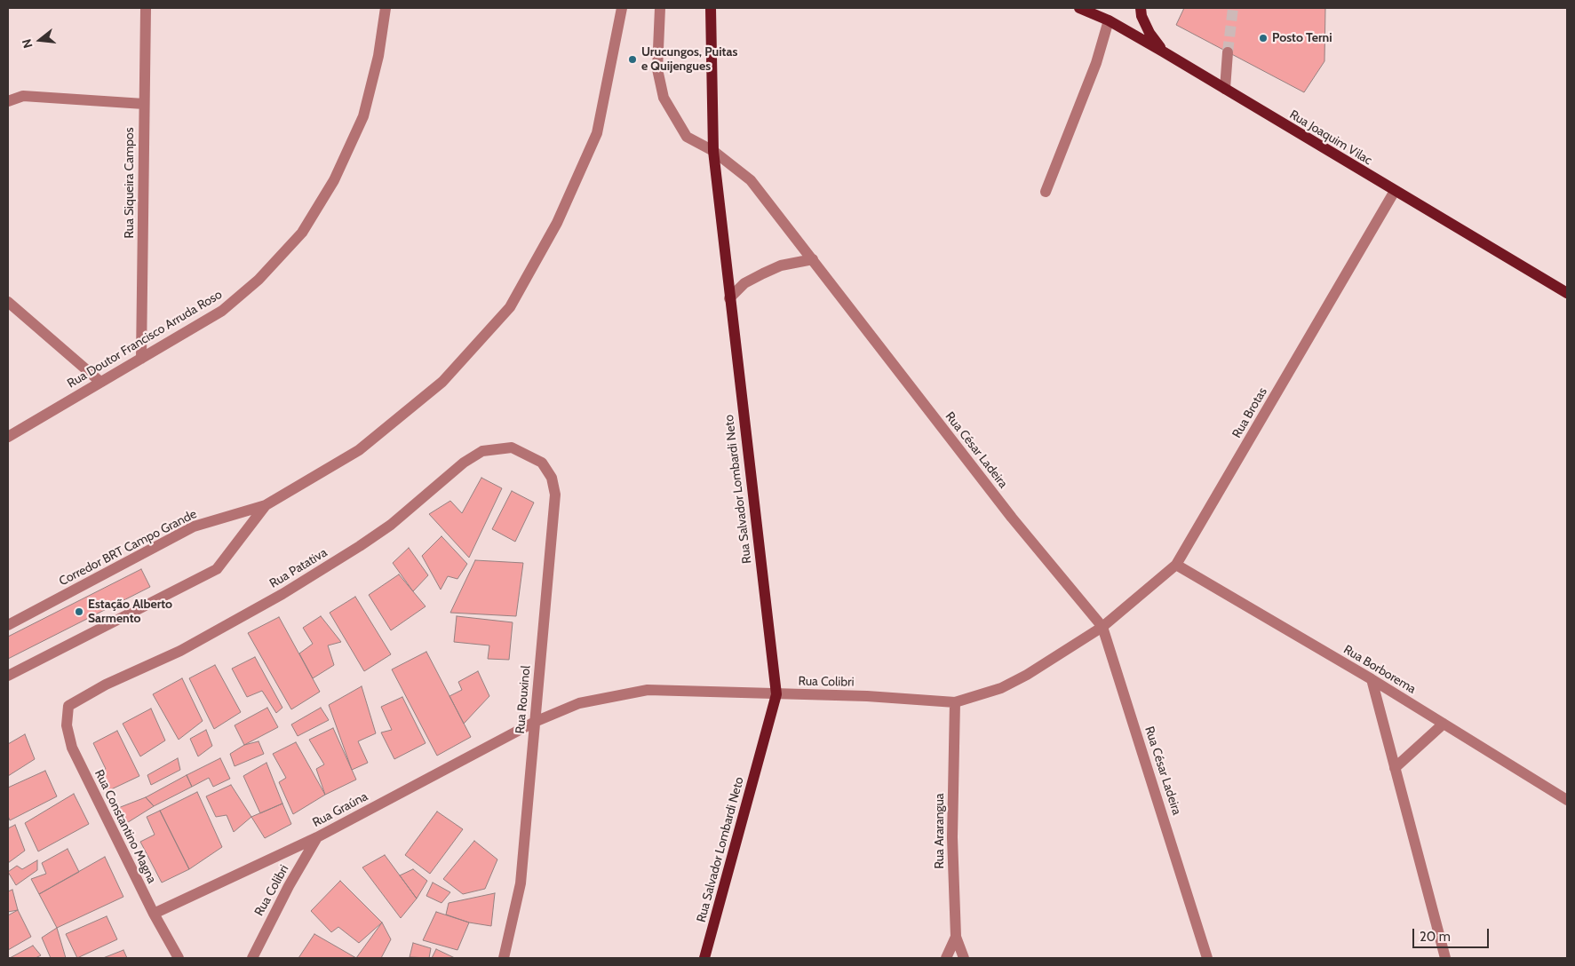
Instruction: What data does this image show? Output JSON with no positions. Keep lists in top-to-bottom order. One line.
{"streets":{"main road":["Rua Joaquim Vilac","Rua Salvador Lombardi Neto"],"street":["Rua Siqueira Campos","Rua Doutor Francisco Arruda Roso","Rua Brotas","Rua César Ladeira","Corredor BRT Campo Grande","Rua Patativa","Rua Borborema","Rua Colibri","Rua Rouxinol","Rua Graúna","Rua Constantino Magna","Rua Ararangua"]},"crossings":[["Rua Joaquim Vilac","Rua Brotas"],["Rua Siqueira Campos","Rua Doutor Francisco Arruda Roso"],["Rua Brotas","Rua César Ladeira"],["Rua Brotas","Rua Borborema"],["Rua Brotas","Rua Colibri"],["Rua César Ladeira","Rua Salvador Lombardi Neto"],["Rua César Ladeira","Rua Colibri"],["Rua Salvador Lombardi Neto","Rua Colibri"],["Rua Patativa","Rua Rouxinol"],["Rua Patativa","Rua Constantino Magna"],["Rua Colibri","Rua Rouxinol"],["Rua Colibri","Rua Graúna"],["Rua Colibri","Rua Ararangua"],["Rua Rouxinol","Rua Graúna"],["Rua Graúna","Rua Constantino Magna"]],"places":["Posto Terni","Urucungos, Puitas e Quijengues","Estação Alberto Sarmento"],"scale_bar":"20 m","north":"left"}
